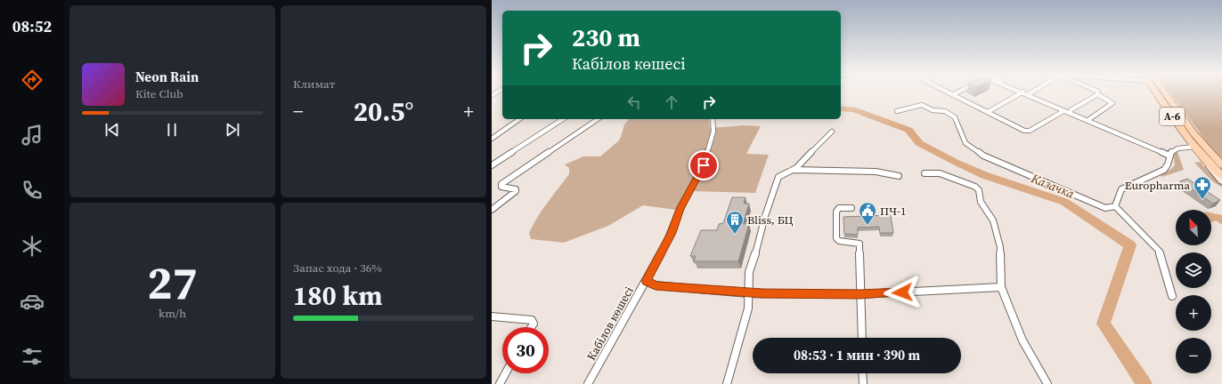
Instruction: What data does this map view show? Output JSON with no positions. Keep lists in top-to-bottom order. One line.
{"streets":{"main road":["A-6"],"street":["Кабілов көшесі"]},"water":["Казачка"],"places":{"pharmacy":["Europharma"],"public building":["ПЧ-1"],"building":["Bliss, БЦ"]},"north":"top left","page":{"tabs":"08:52","tile":["Климат",["27","km/h"],["Запас хода · 36%","180 km"]],"turn":["230 m","Кабілов көшесі"],"song":["Neon Rain","Kite Club"],"heat":["−","20.5°","+"],"map_buttons":["+","−"],"limit":"30","trip":"08:53 · 1 мин · 390 m"}}
